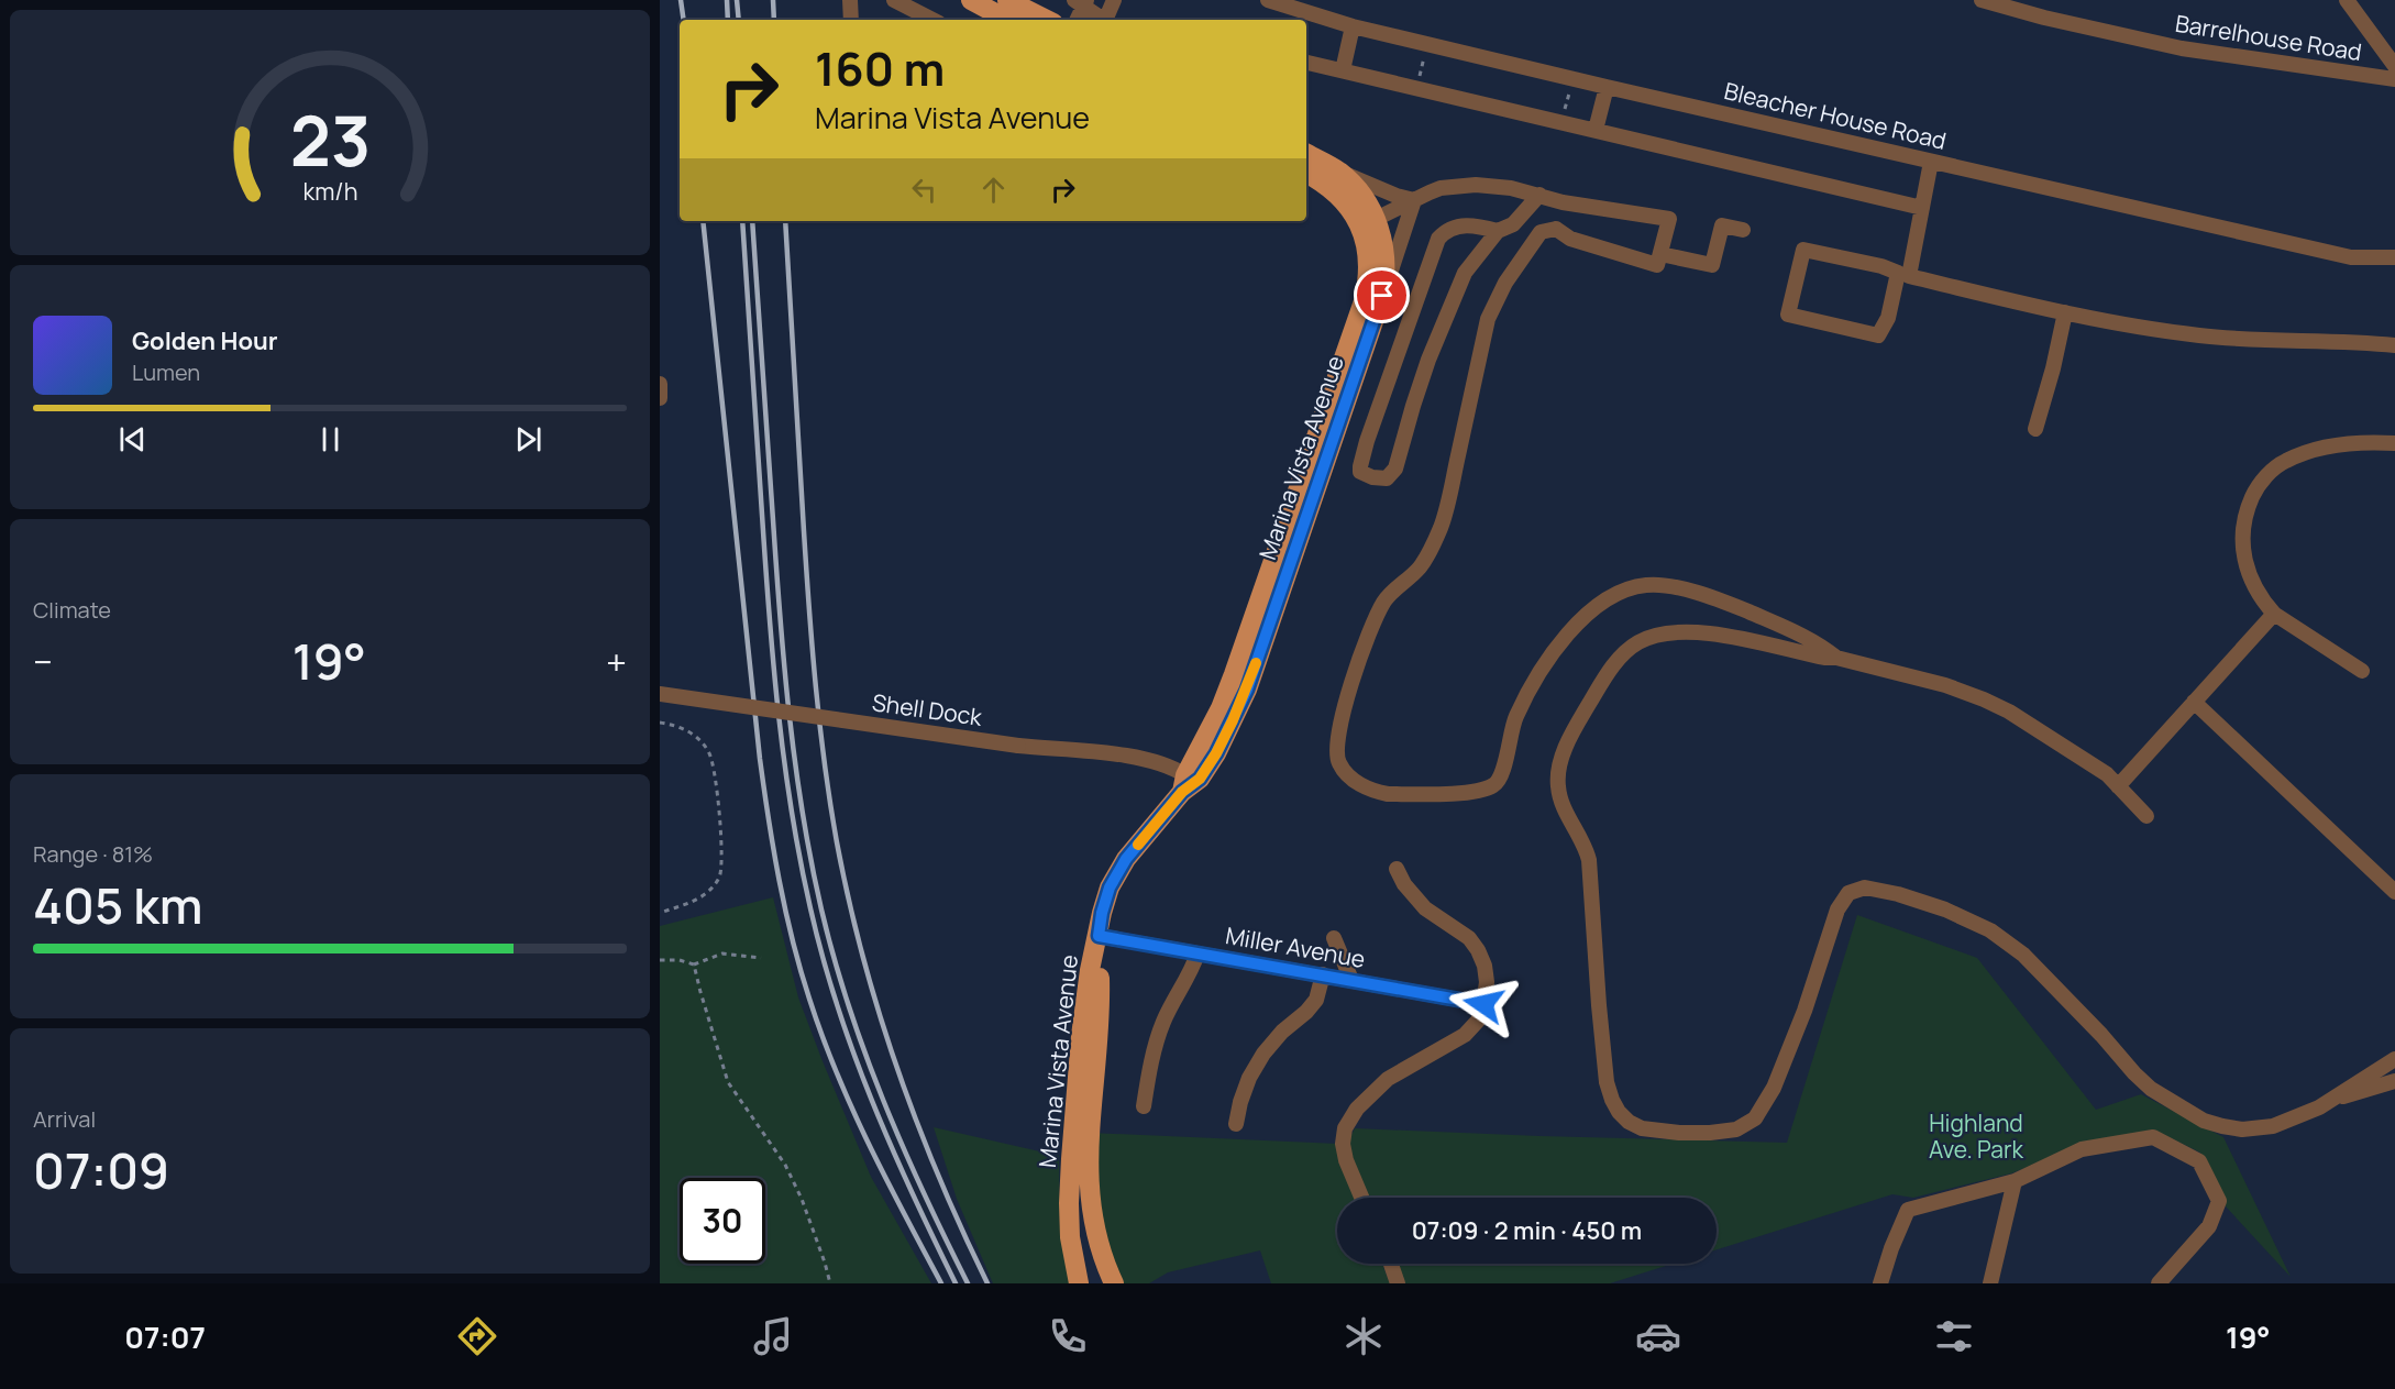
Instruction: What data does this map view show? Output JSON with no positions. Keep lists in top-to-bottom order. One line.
{"streets":{"main road":["Marina Vista Avenue"],"street":["Barrelhouse Road","Bleacher House Road","Shell Dock","Miller Avenue"]},"crossings":[["Marina Vista Avenue","Shell Dock"],["Marina Vista Avenue","Miller Avenue"]],"parks":["Highland Ave. Park"],"page":{"turn":["160 m","Marina Vista Avenue"],"song":["Golden Hour","Lumen"],"tile":["Climate",["Range · 81%","405 km"],["Arrival","07:09"]],"heat":["−","19°","+"],"limit":"30","trip":"07:09 · 2 min · 450 m","tabs":["07:07","19°"],"gauge":["23","km/h"]}}
